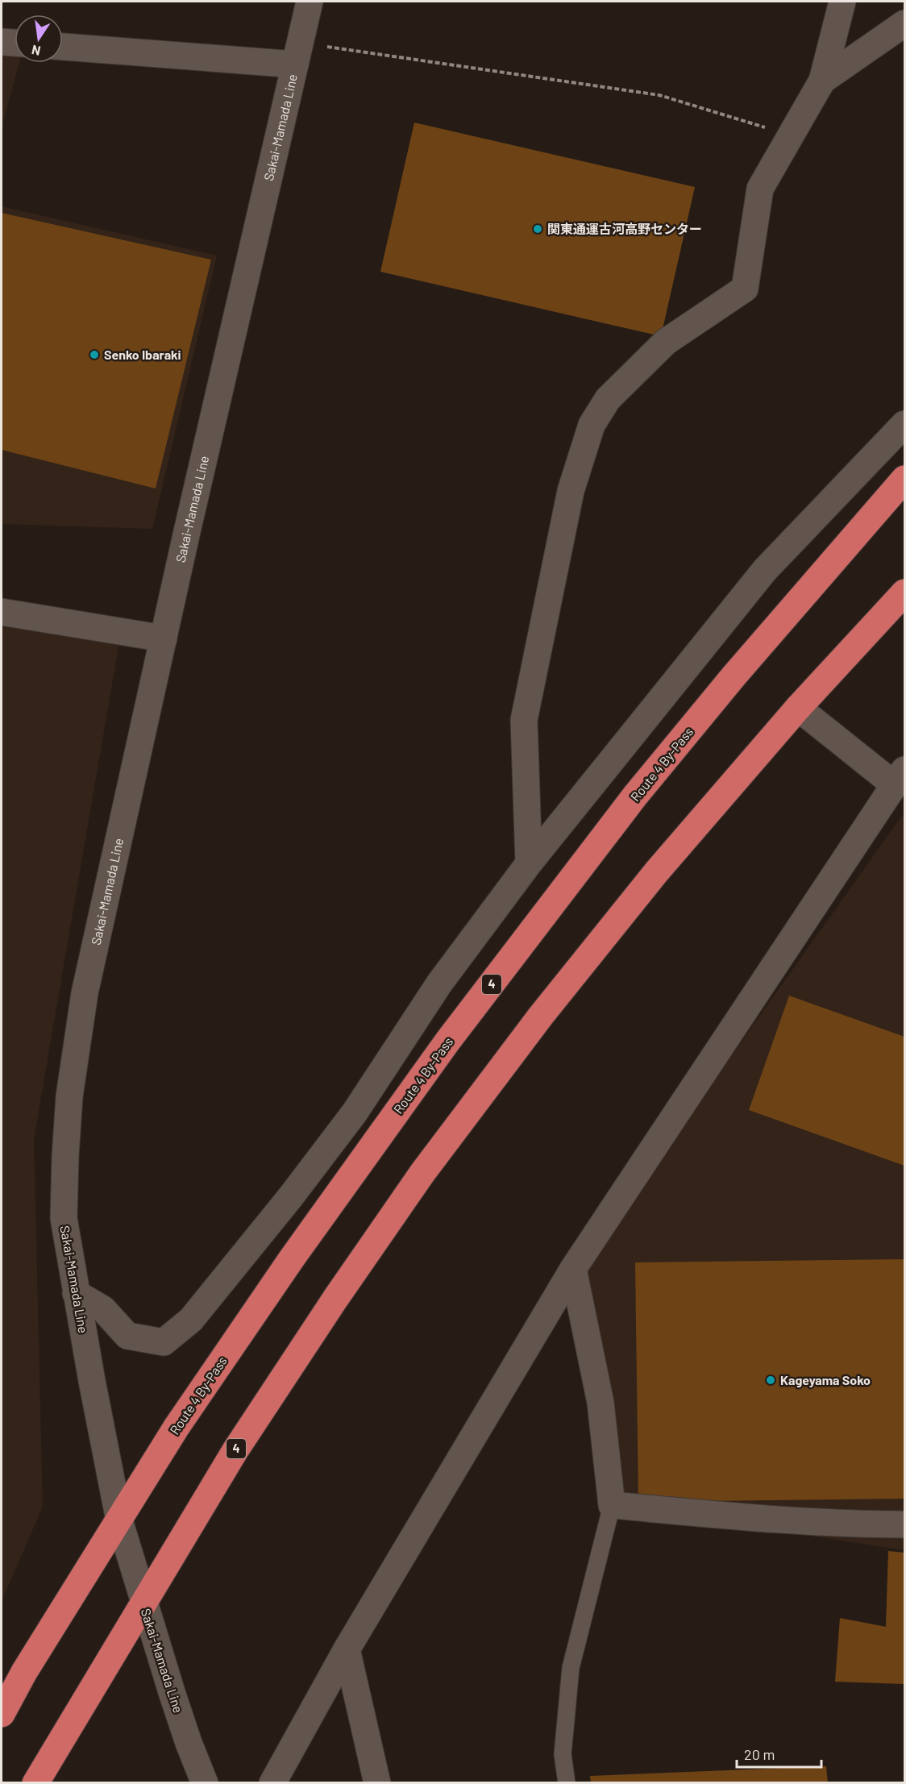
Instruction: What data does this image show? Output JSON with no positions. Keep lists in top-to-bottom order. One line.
{"streets":{"highway":["Route 4 By-Pass","4"],"street":["Sakai-Mamada Line"]},"crossings":[["Sakai-Mamada Line","Route 4 By-Pass"],["Sakai-Mamada Line","4"]],"places":["関東通運古河高野センター","Senko Ibaraki","Kageyama Soko"],"scale_bar":"20 m","north":"bottom"}
